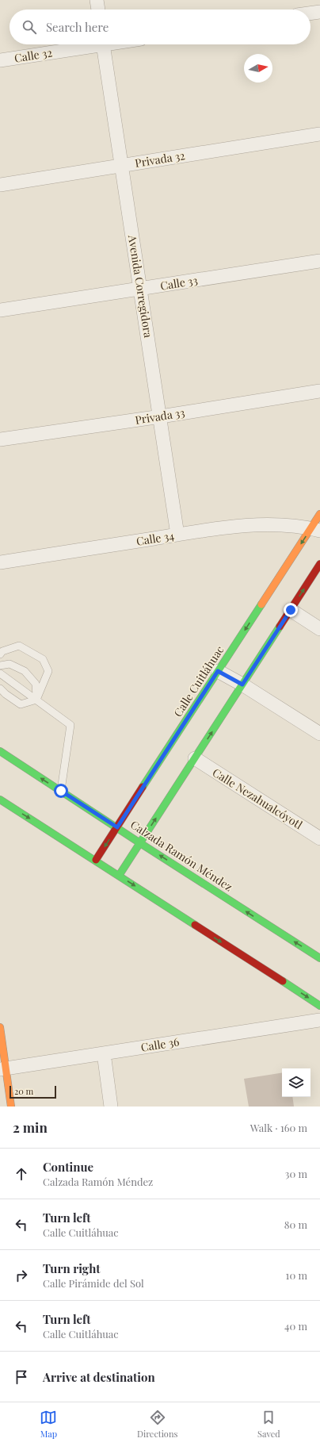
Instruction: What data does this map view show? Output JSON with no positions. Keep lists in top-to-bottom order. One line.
{"streets":{"main road":["Calle Cuitláhuac","Calzada Ramón Méndez"],"street":["Calle 32","Privada 32","Calle 33","Avenida Corregidora","Privada 33","Calle 34","Calle Nezahualcóyotl","Calle 36"]},"crossings":[["Privada 32","Avenida Corregidora"],["Calle 33","Avenida Corregidora"],["Avenida Corregidora","Privada 33"],["Avenida Corregidora","Calle 34"],["Calle 34","Calle Cuitláhuac"],["Calle Cuitláhuac","Calzada Ramón Méndez"]],"scale_bar":"20 m","north":"right","page":{"search":"Search here","scale":"20 m","heading":["2 min","Walk · 160 m"],"list":[["Continue","Calzada Ramón Méndez","30 m"],["Turn left","Calle Cuitláhuac","80 m"],["Turn right","Calle Pirámide del Sol","10 m"],["Turn left","Calle Cuitláhuac","40 m"],"Arrive at destination"],"nav":["Map","Directions","Saved"]}}
